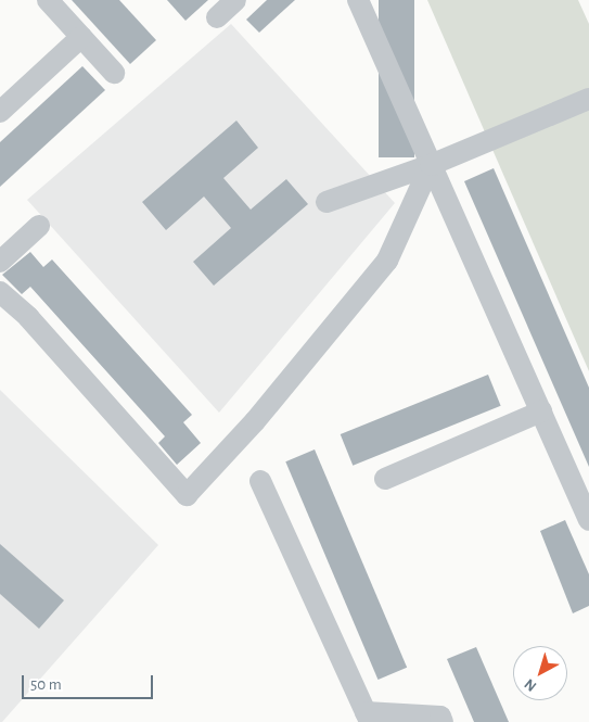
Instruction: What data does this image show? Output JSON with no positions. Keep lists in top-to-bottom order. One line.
{"scale_bar":"50 m","north":"bottom left"}
